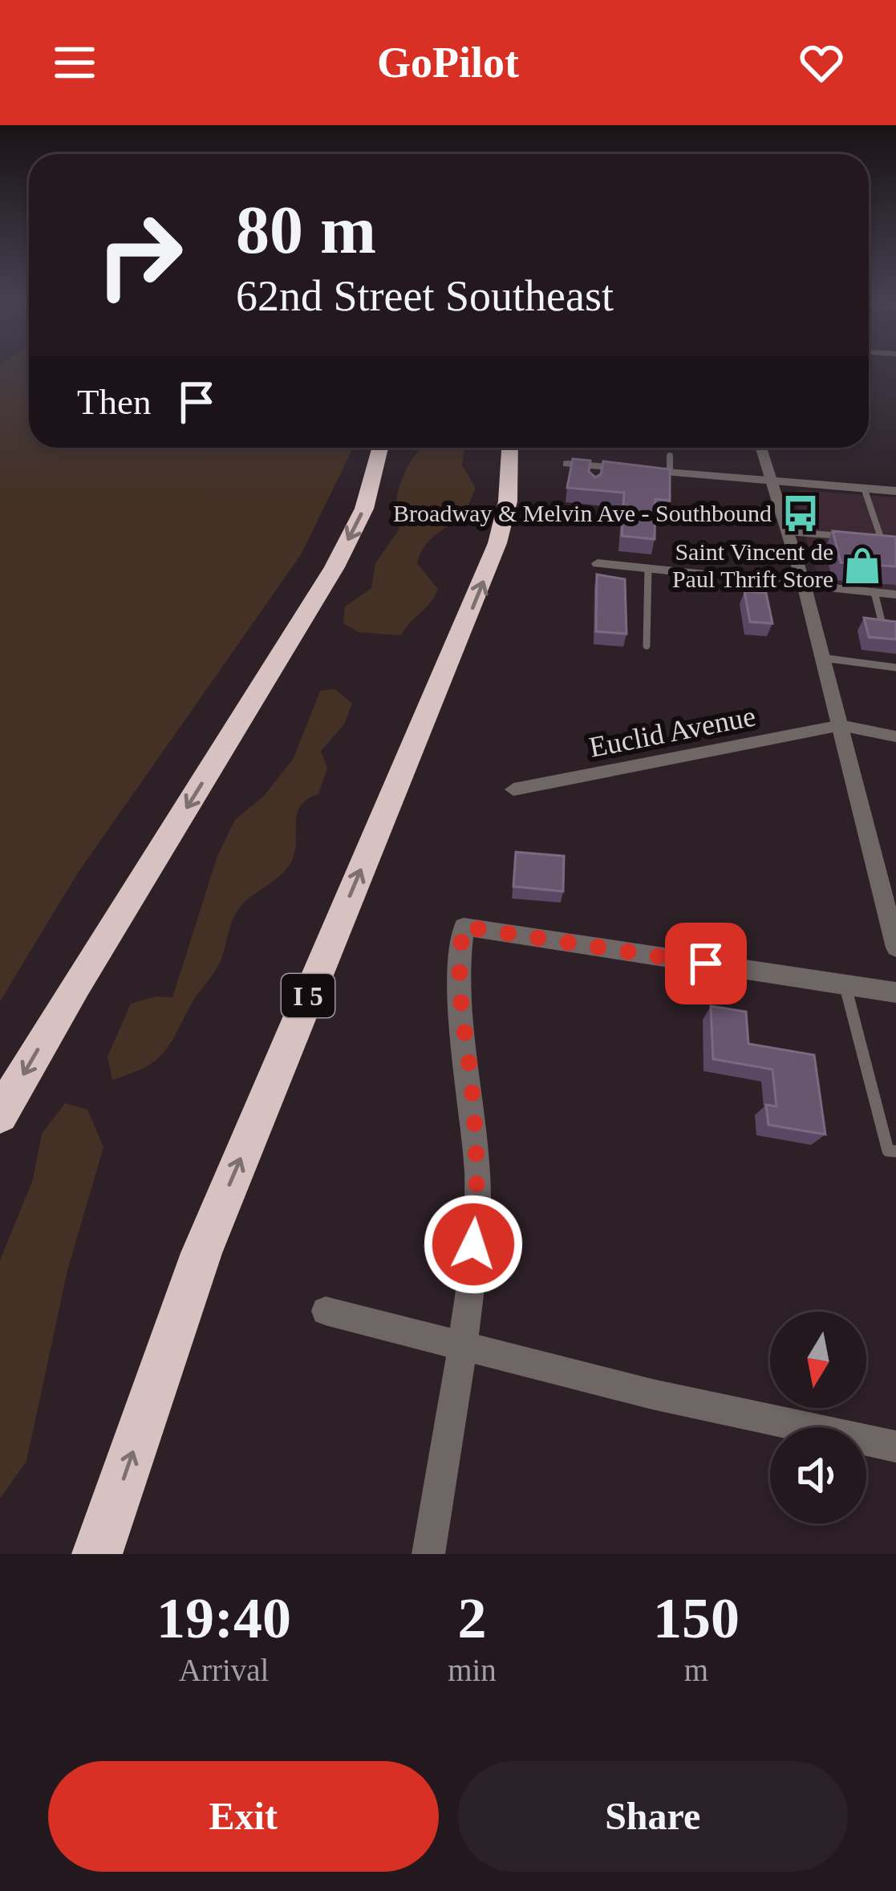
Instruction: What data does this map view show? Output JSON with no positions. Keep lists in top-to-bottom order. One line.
{"streets":{"highway":["I 5"],"street":["Euclid Avenue"]},"places":{"bus stop":["Broadway & Melvin Ave - Southbound"],"shop":["Saint Vincent de Paul Thrift Store"]},"north":"bottom","page":{"header":"GoPilot","turn":["80 m","62nd Street Southeast"],"then":"Then","eta":["19:40","Arrival","2","min","150","m"],"buttons":["Exit","Share"]}}
